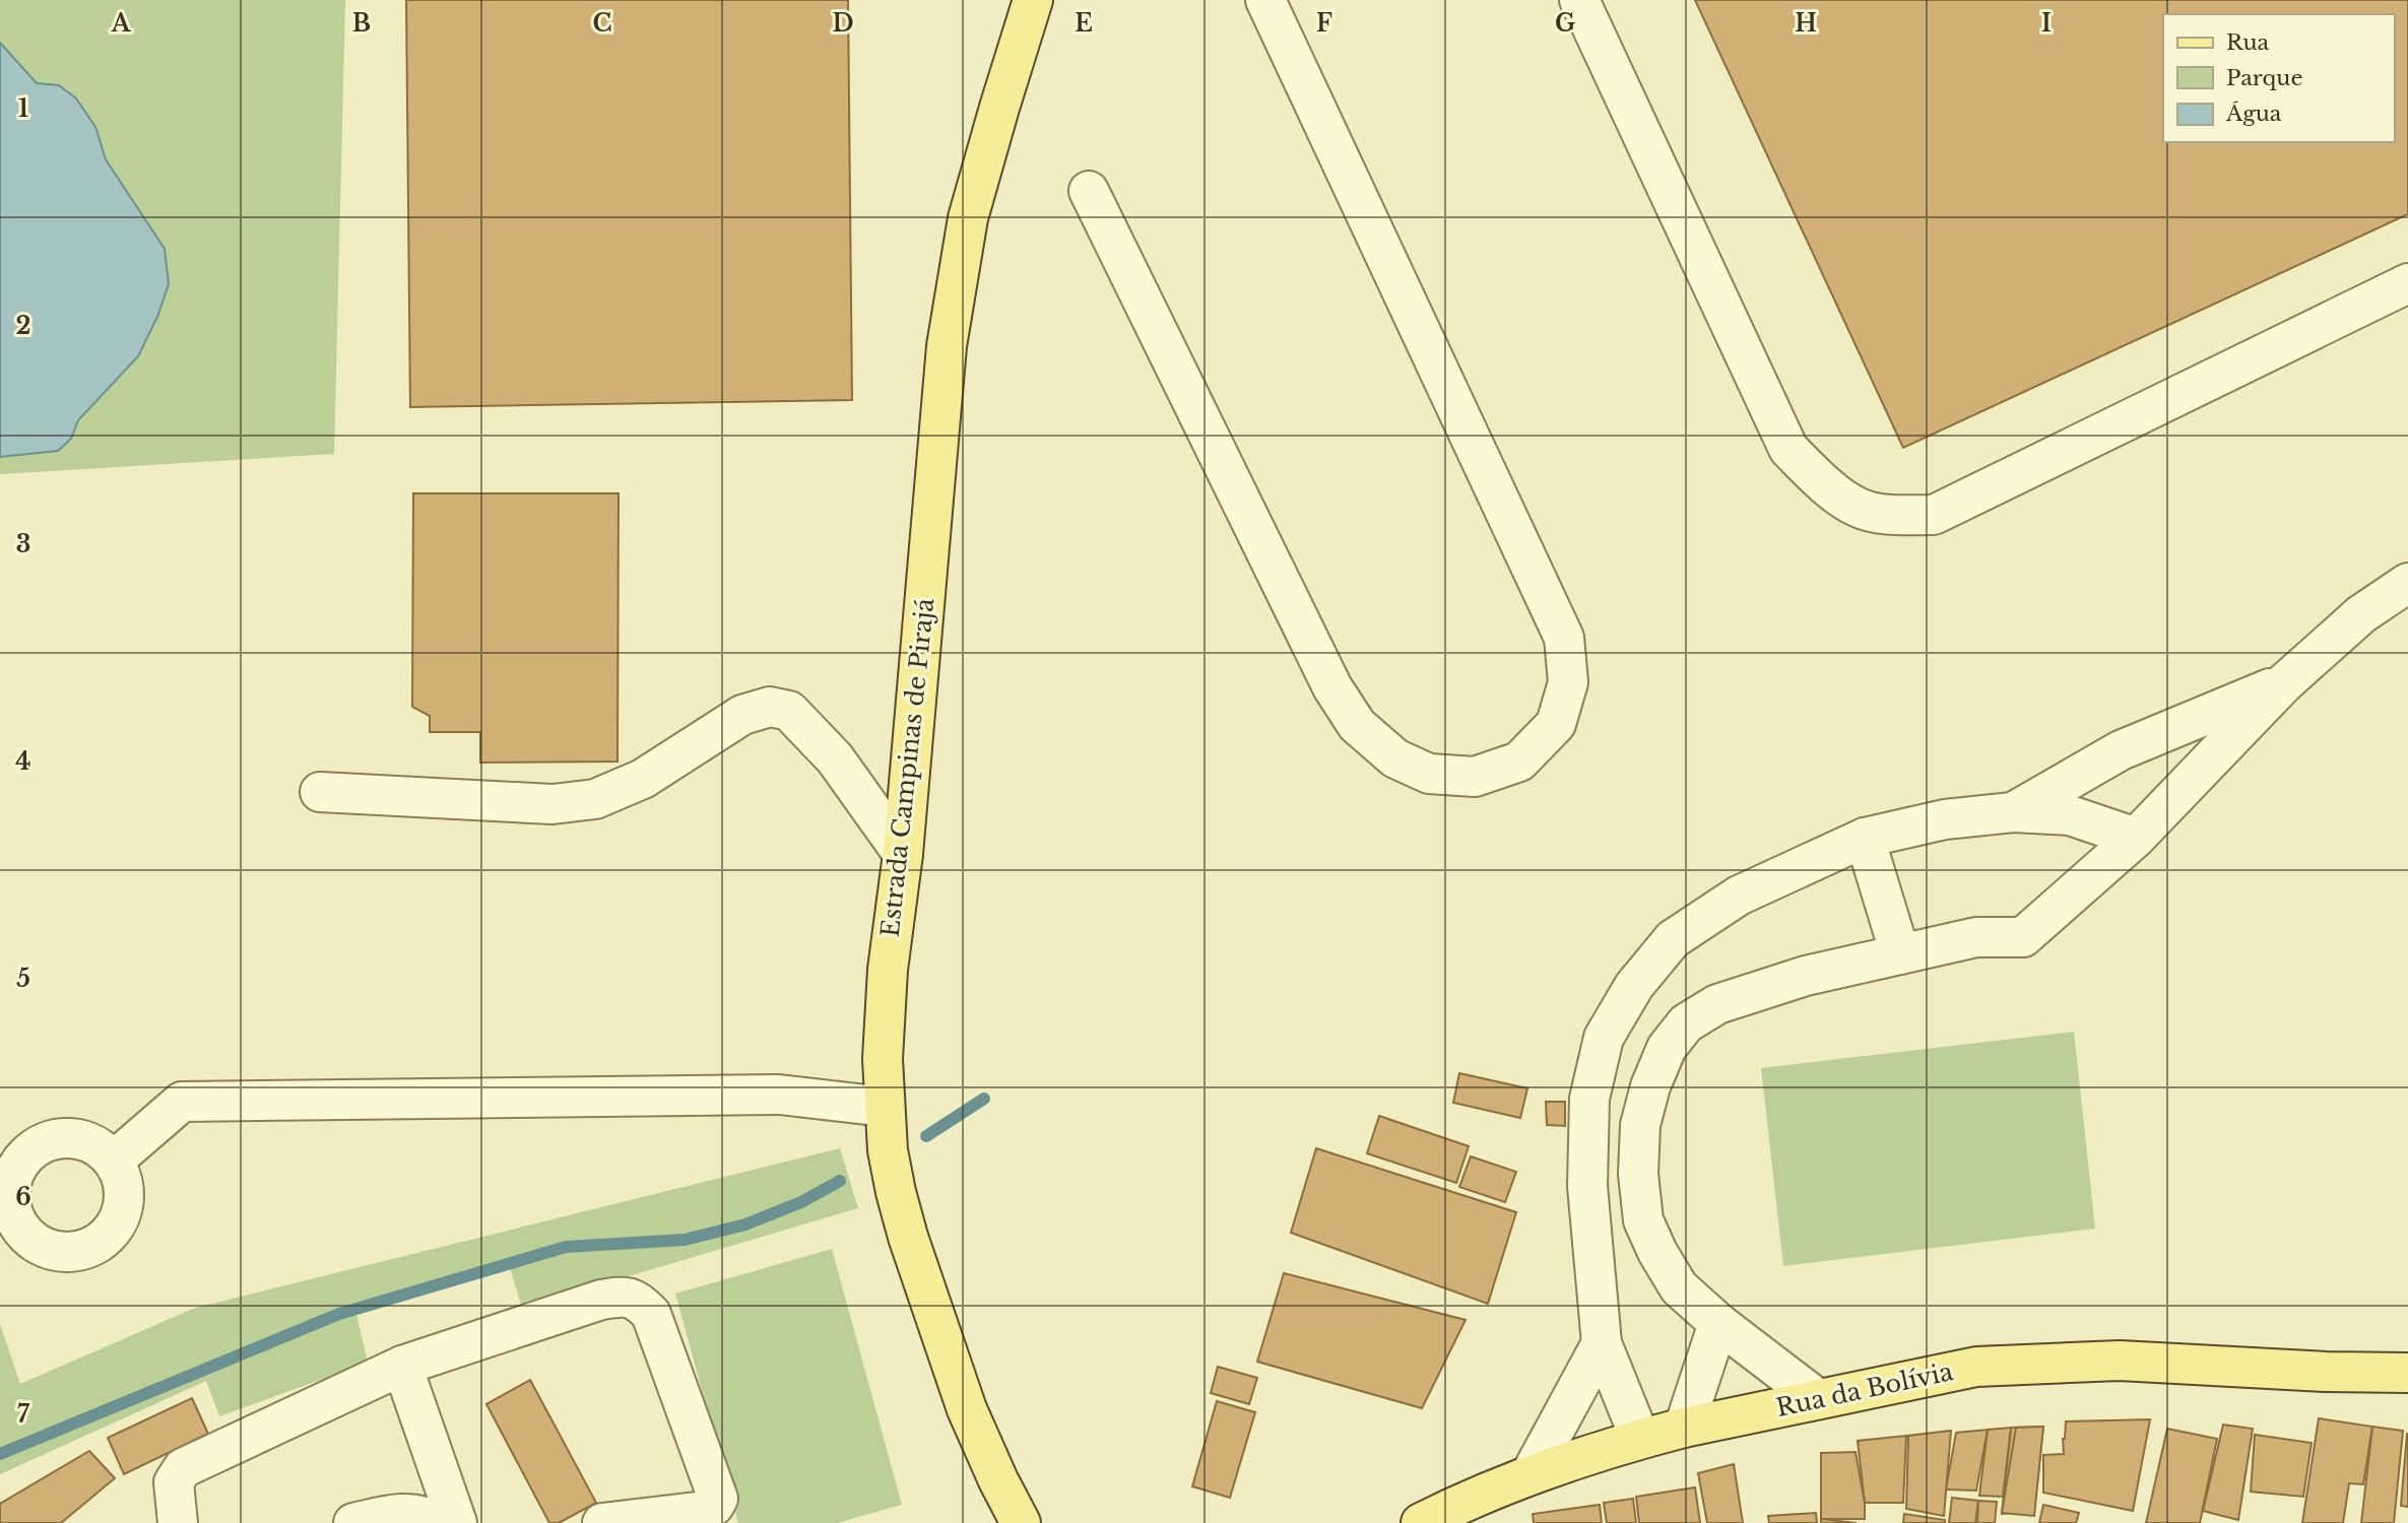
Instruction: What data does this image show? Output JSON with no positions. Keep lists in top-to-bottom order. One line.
{"streets":{"main road":["Estrada Campinas de Pirajá","Rua da Bolívia"]},"legend":["Rua","Parque","Água"],"grid":{"columns":["A","B","C","D","E","F","G","H","I"],"rows":["1","2","3","4","5","6","7"]}}
